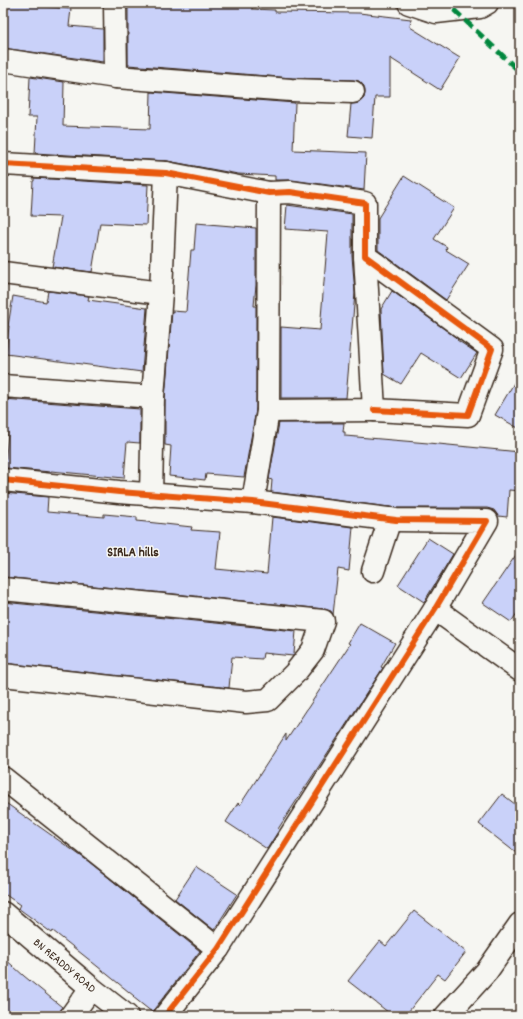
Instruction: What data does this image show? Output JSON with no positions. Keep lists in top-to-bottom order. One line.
{"streets":{"street":["BN READDY ROAD"]},"districts":["SIRLA hills"]}
